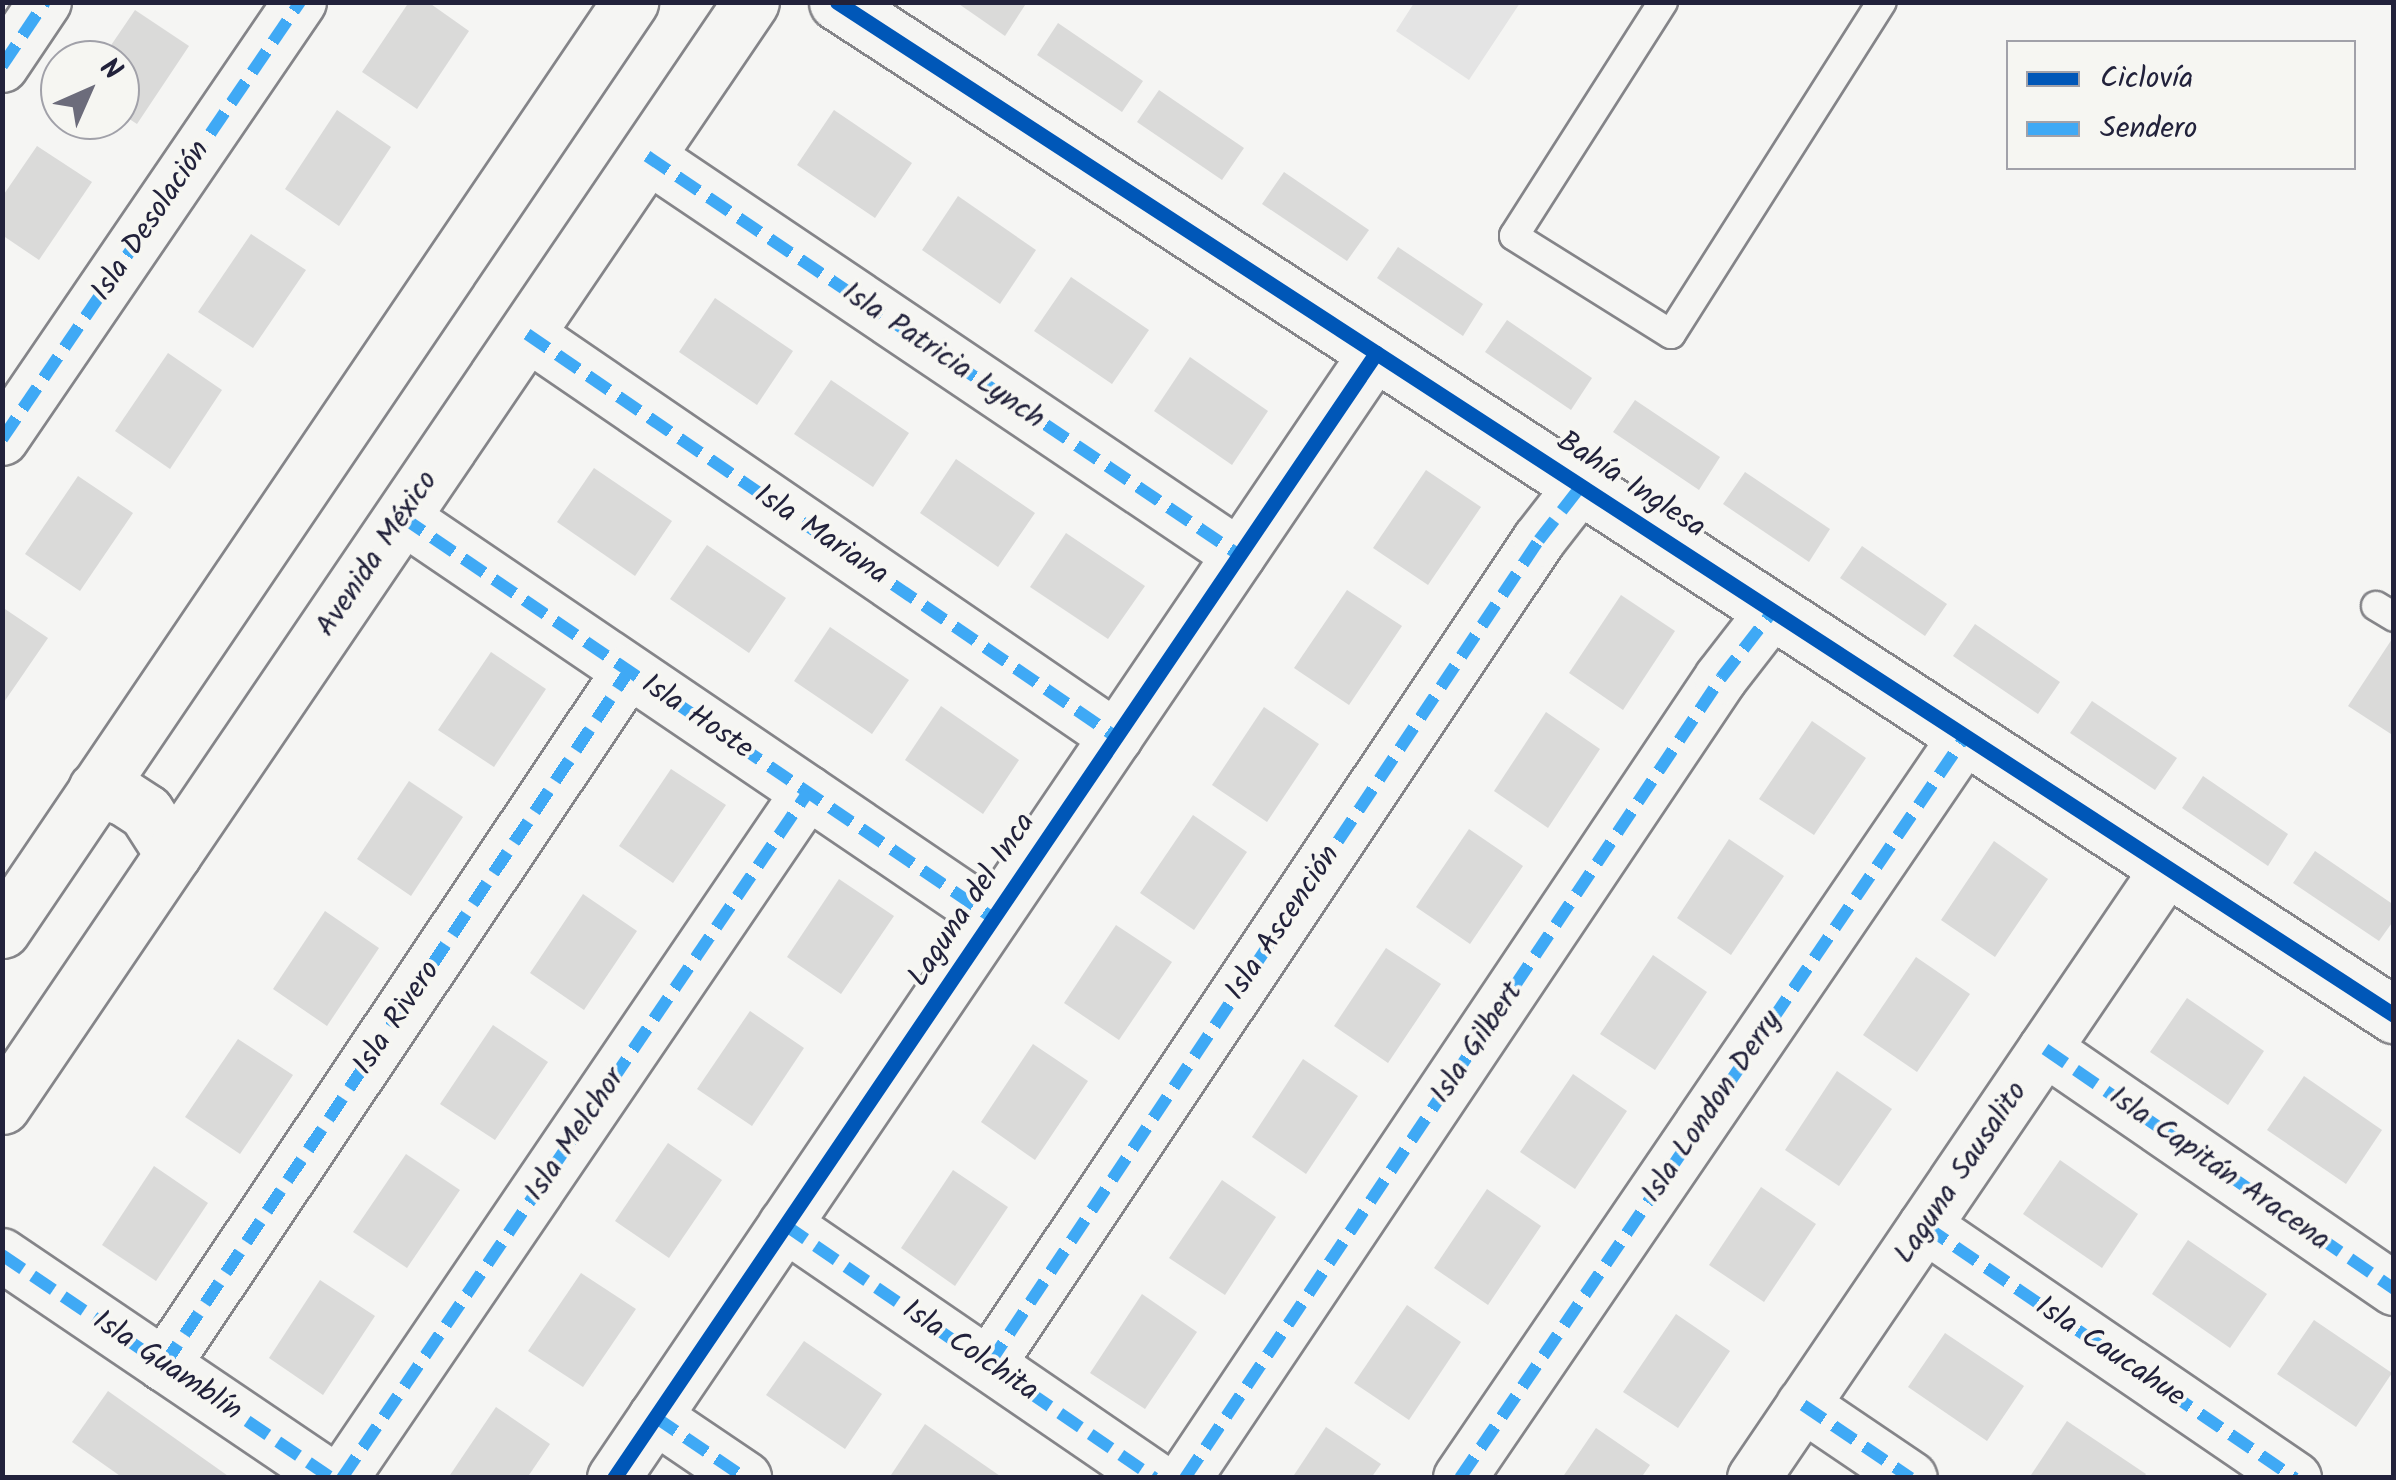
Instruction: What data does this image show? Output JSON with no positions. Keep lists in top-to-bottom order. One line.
{"streets":{"street":["Isla Desolación","Isla Patricia Lynch","Bahía Inglesa","Isla Mariana","Avenida México","Isla Hoste","Laguna del Inca","Isla Ascención","Isla Rivero","Isla Gilbert","Isla London Derry","Isla Melchor","Isla Capitán Aracena","Laguna Sausalito","Isla Colchita","Isla Caucahue","Isla Guamblín"]},"crossings":[["Isla Patricia Lynch","Avenida México"],["Isla Patricia Lynch","Laguna del Inca"],["Bahía Inglesa","Laguna del Inca"],["Bahía Inglesa","Isla Ascención"],["Bahía Inglesa","Isla Gilbert"],["Bahía Inglesa","Isla London Derry"],["Bahía Inglesa","Laguna Sausalito"],["Isla Mariana","Avenida México"],["Isla Mariana","Laguna del Inca"],["Avenida México","Isla Hoste"],["Isla Hoste","Laguna del Inca"],["Isla Hoste","Isla Rivero"],["Isla Hoste","Isla Melchor"],["Laguna del Inca","Isla Colchita"],["Isla Ascención","Isla Colchita"],["Isla Rivero","Isla Guamblín"],["Isla Capitán Aracena","Laguna Sausalito"],["Laguna Sausalito","Isla Caucahue"]],"legend":["Ciclovía","Sendero"],"north":"top right"}
